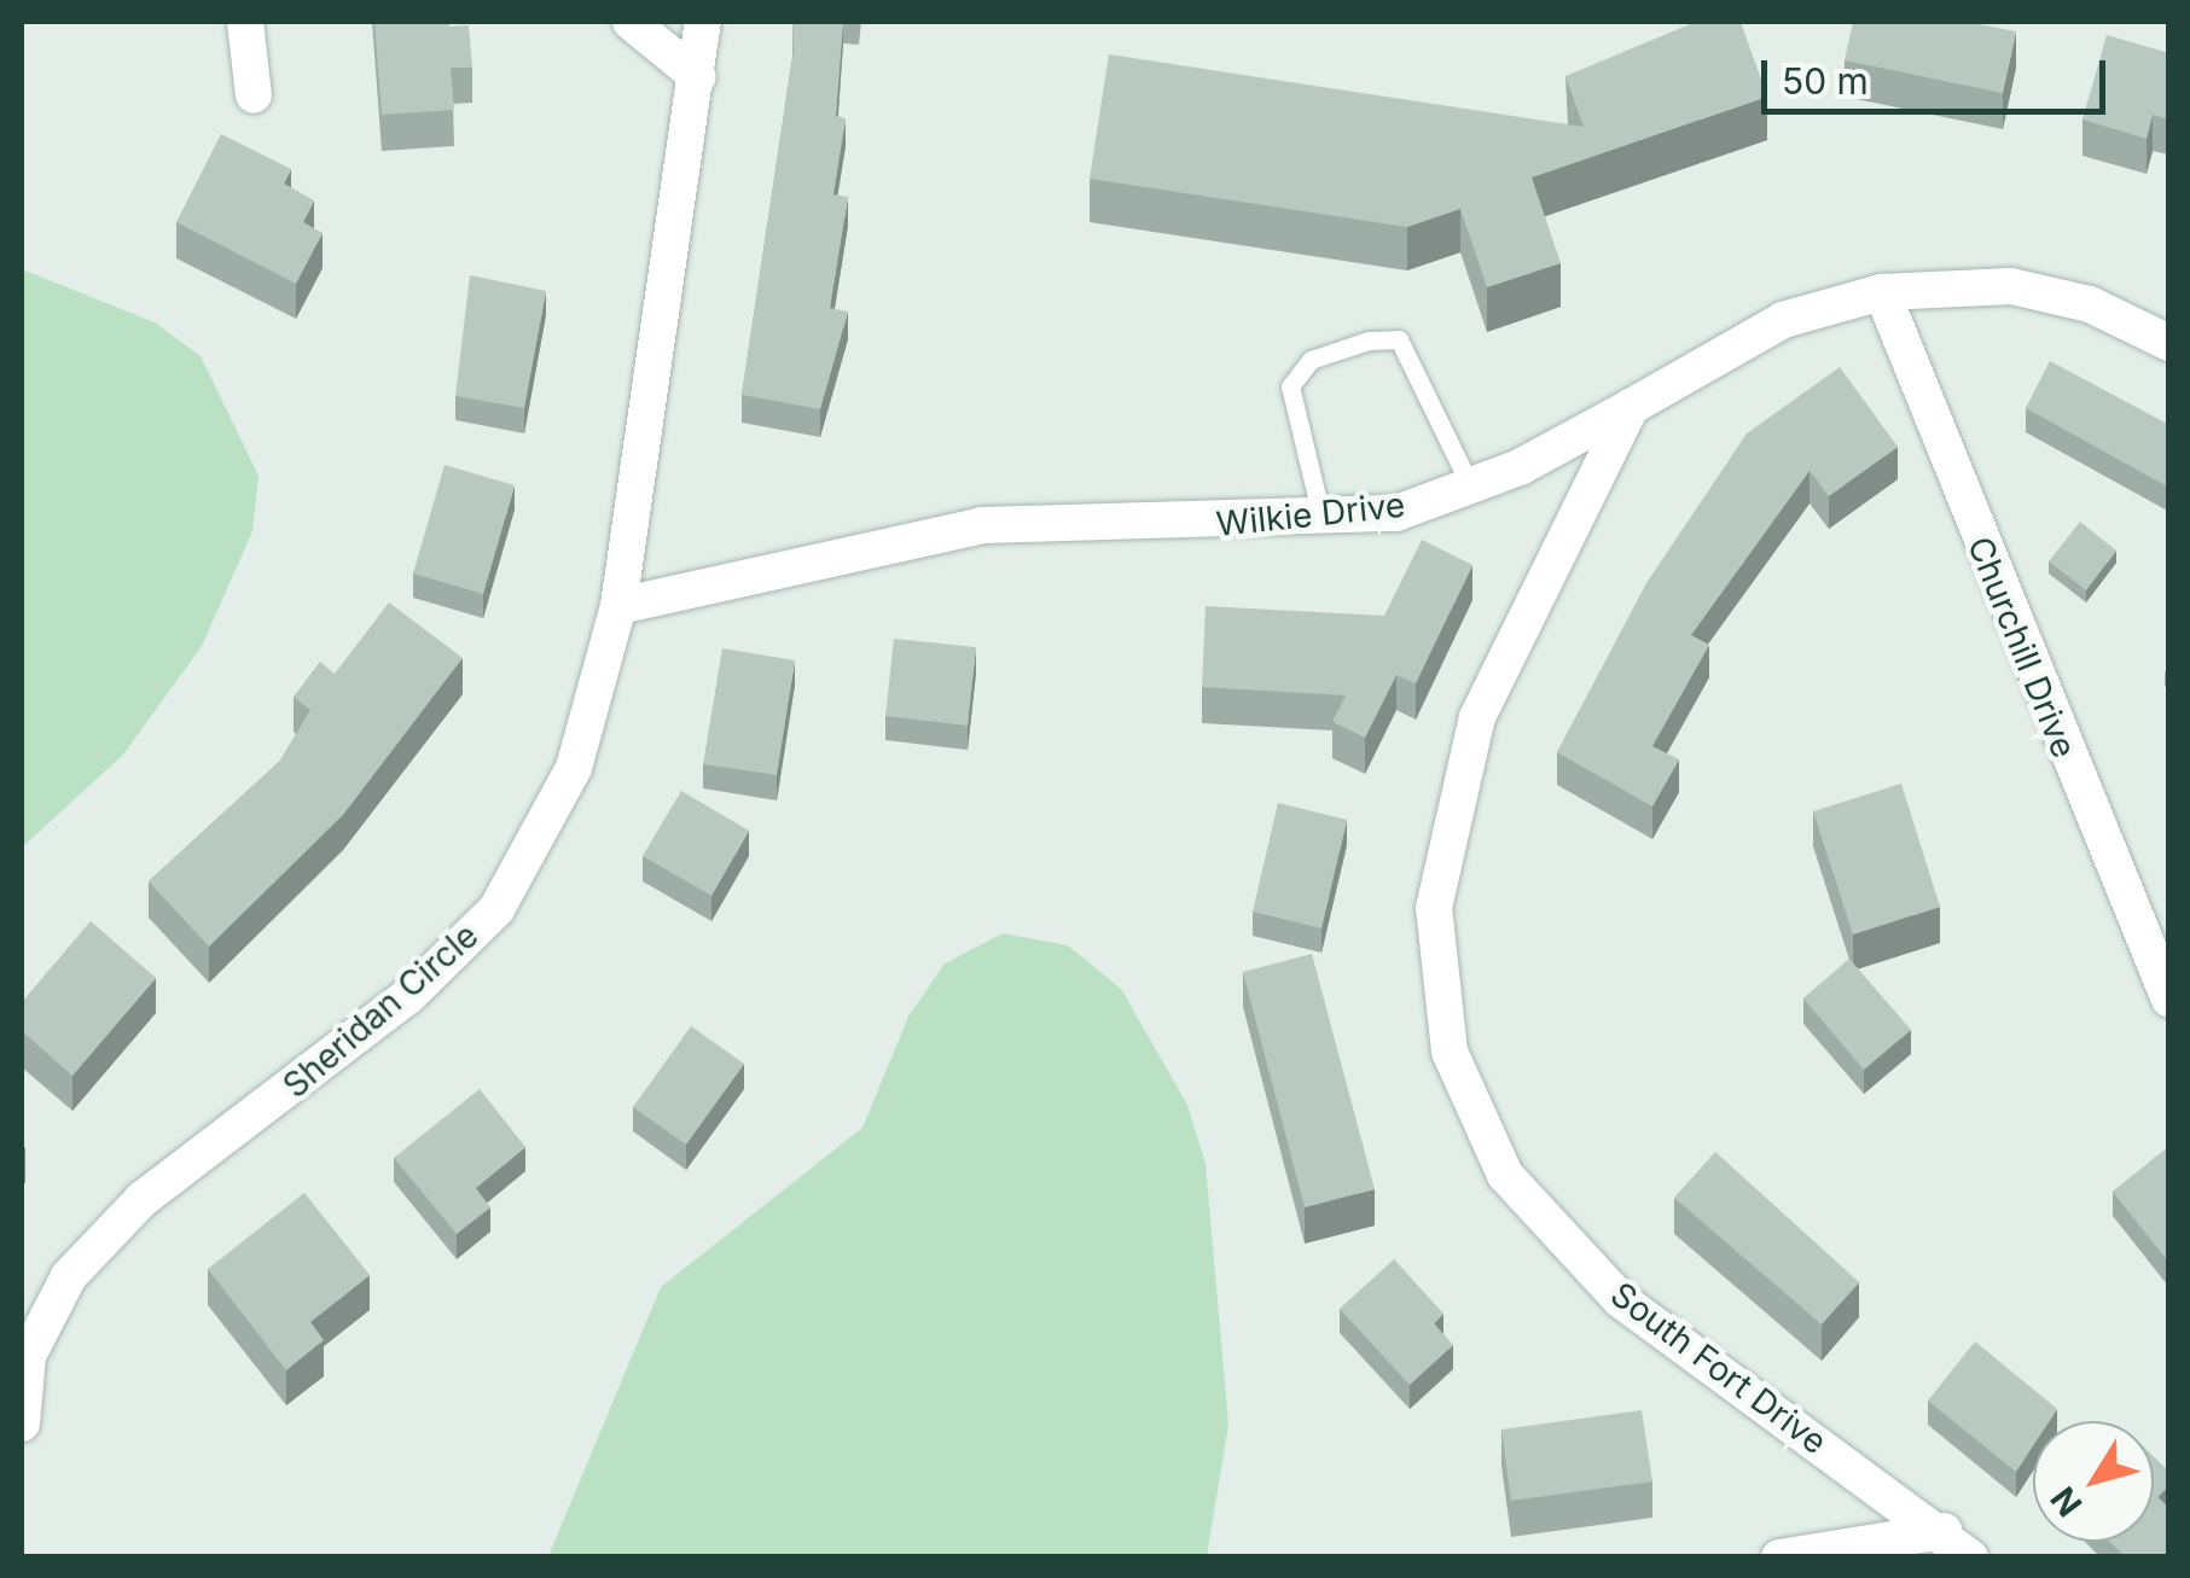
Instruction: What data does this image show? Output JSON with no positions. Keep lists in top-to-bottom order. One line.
{"streets":{"street":["Wilkie Drive","Churchill Drive","Sheridan Circle","South Fort Drive"]},"crossings":[["Wilkie Drive","Churchill Drive"],["Wilkie Drive","Sheridan Circle"],["Wilkie Drive","South Fort Drive"]],"scale_bar":"50 m","north":"bottom left"}
